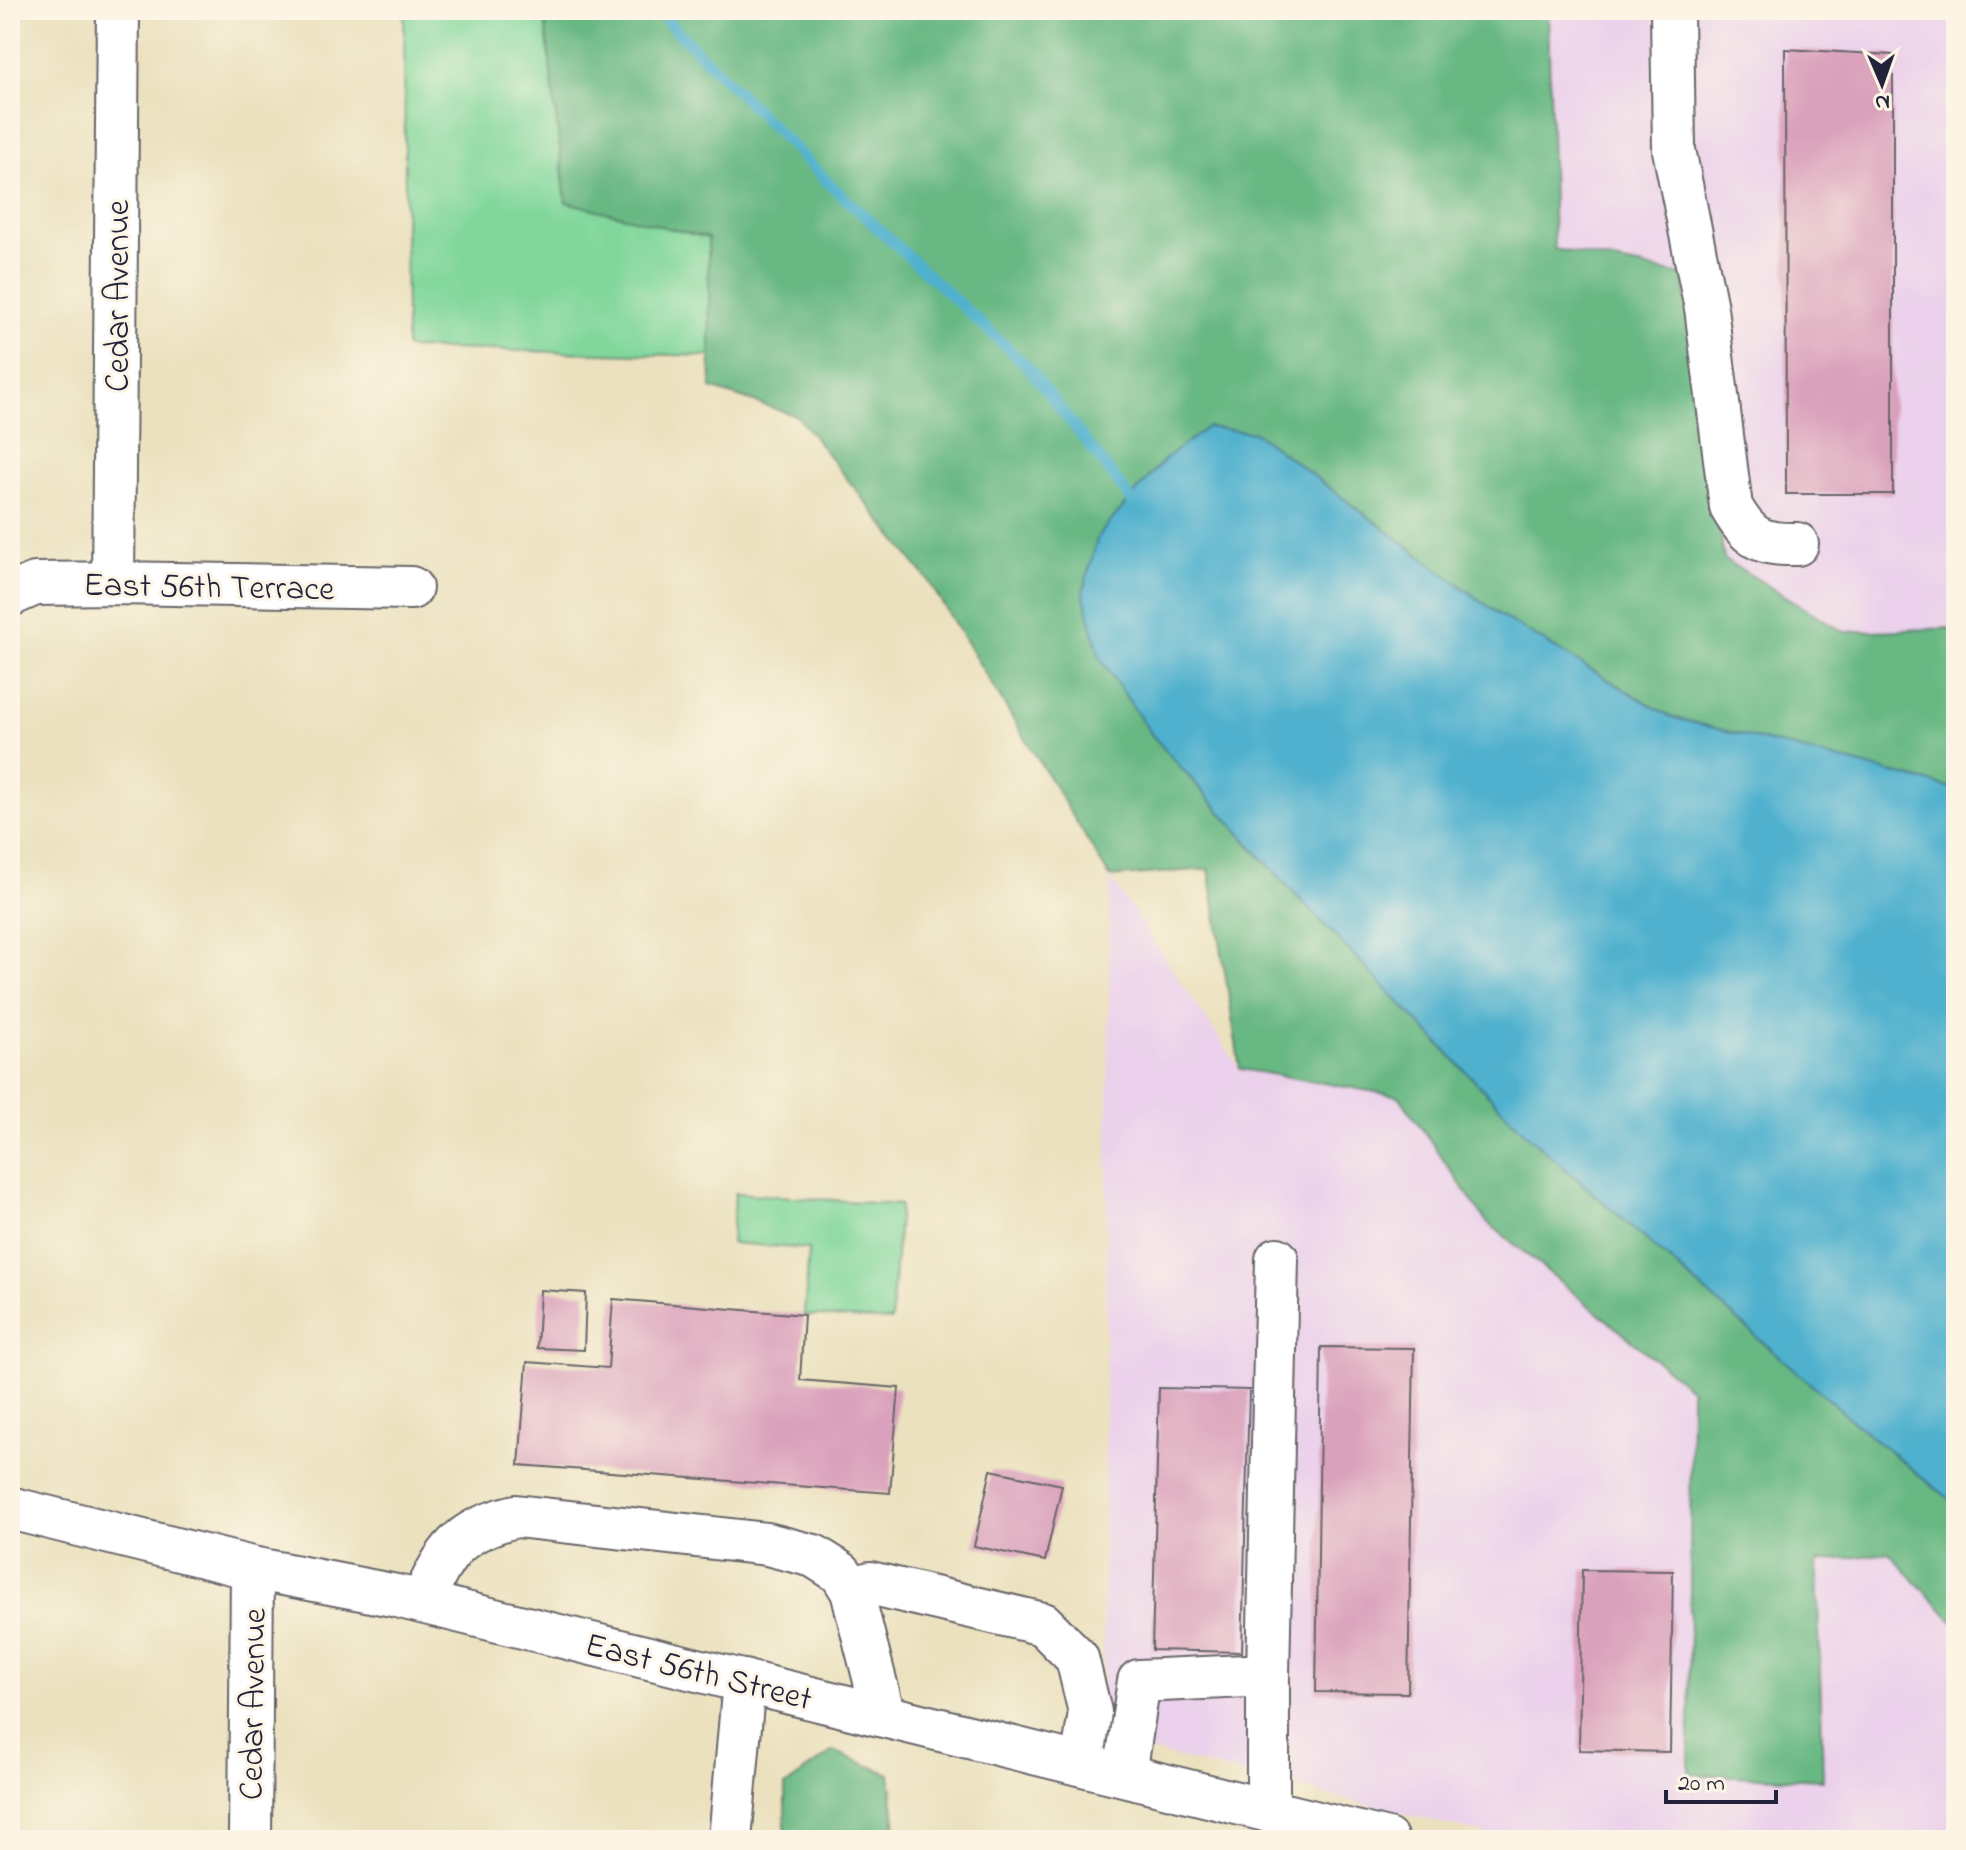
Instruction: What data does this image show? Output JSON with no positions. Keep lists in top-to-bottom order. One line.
{"streets":{"street":["Cedar Avenue","East 56th Terrace","East 56th Street"]},"crossings":[["Cedar Avenue","East 56th Terrace"],["Cedar Avenue","East 56th Street"]],"scale_bar":"20 m","north":"bottom"}
